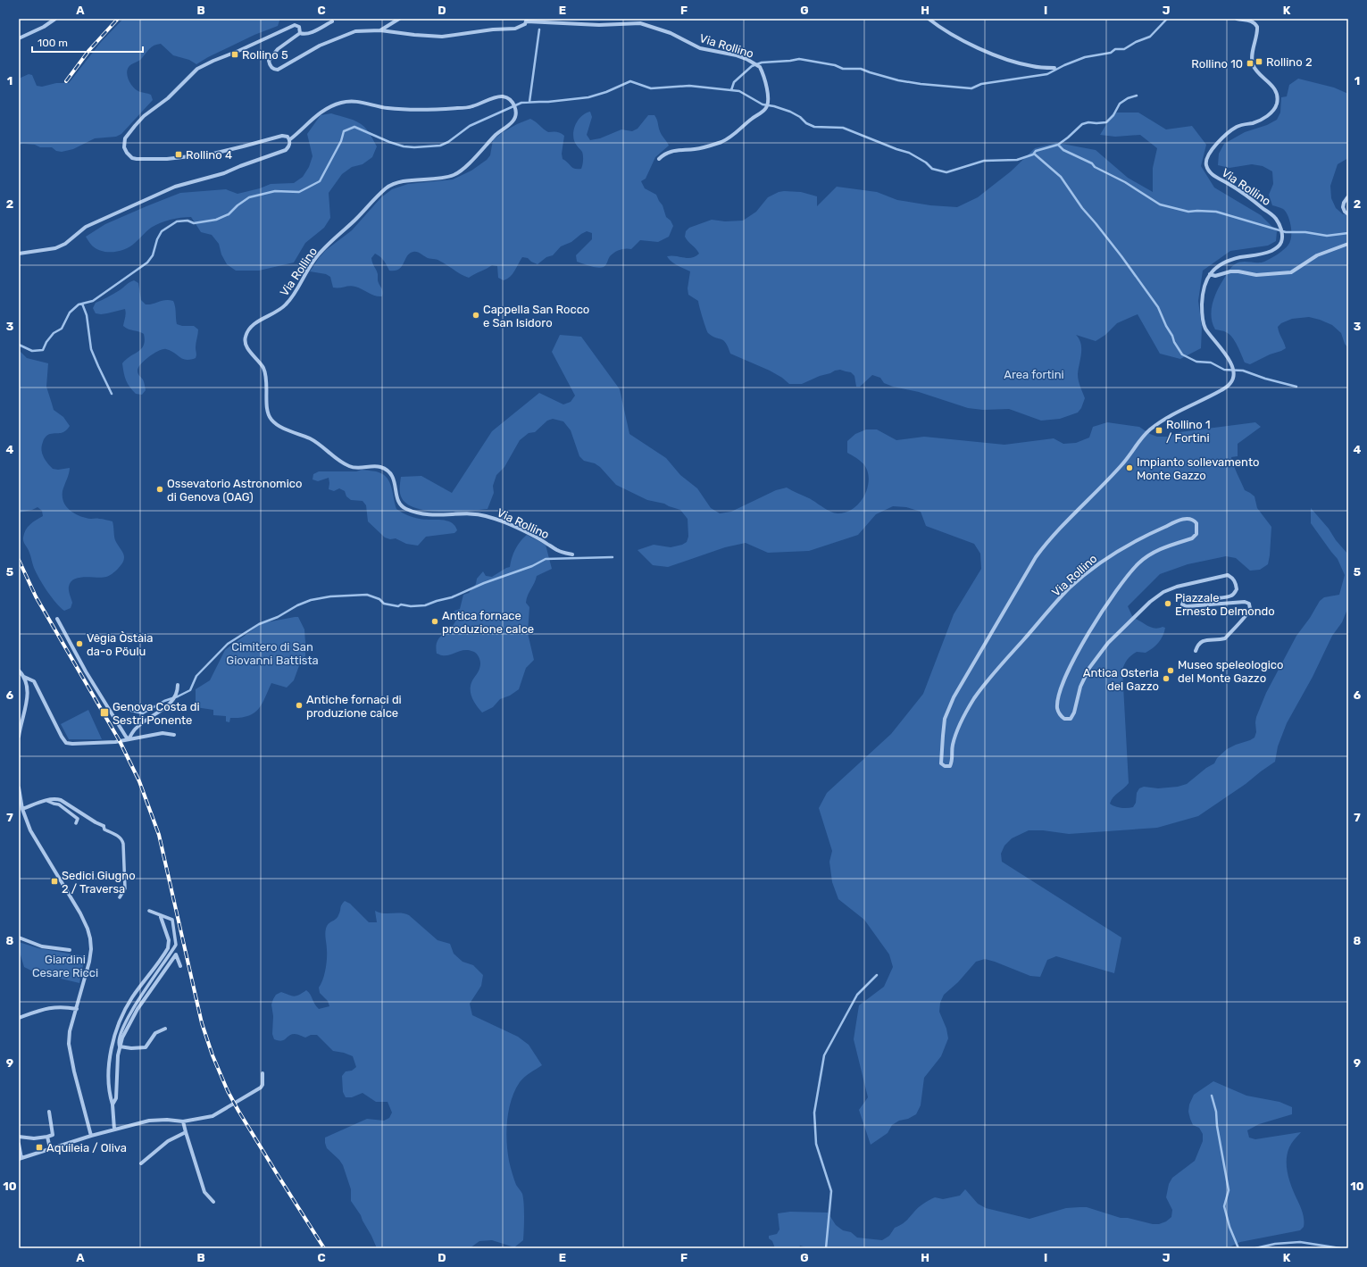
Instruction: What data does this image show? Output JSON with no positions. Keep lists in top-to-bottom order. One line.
{"streets":{"street":["Via Rollino"]},"parks":["Area fortini","Cimitero di San Giovanni Battista","Giardini Cesare Ricci"],"places":{"transit":["Rollino 5","Rollino 2","Rollino 10","Rollino 4","Rollino 1 / Fortini","Genova Costa di Sestri Ponente","Sedici Giugno 2 / Traversa","Aquileia / Oliva"],"other":["Cappella San Rocco e San Isidoro","Impianto sollevamento Monte Gazzo","Ossevatorio Astronomico di Genova (OAG)","Piazzale Ernesto Delmondo","Antica fornace produzione calce","Vêgia Òstàia da-o Pöulu","Museo speleologico del Monte Gazzo","Antica Osteria del Gazzo","Antiche fornaci di produzione calce"]},"scale_bar":"100 m","grid":{"columns":["A","B","C","D","E","F","G","H","I","J","K"],"rows":["1","2","3","4","5","6","7","8","9","10"]}}
